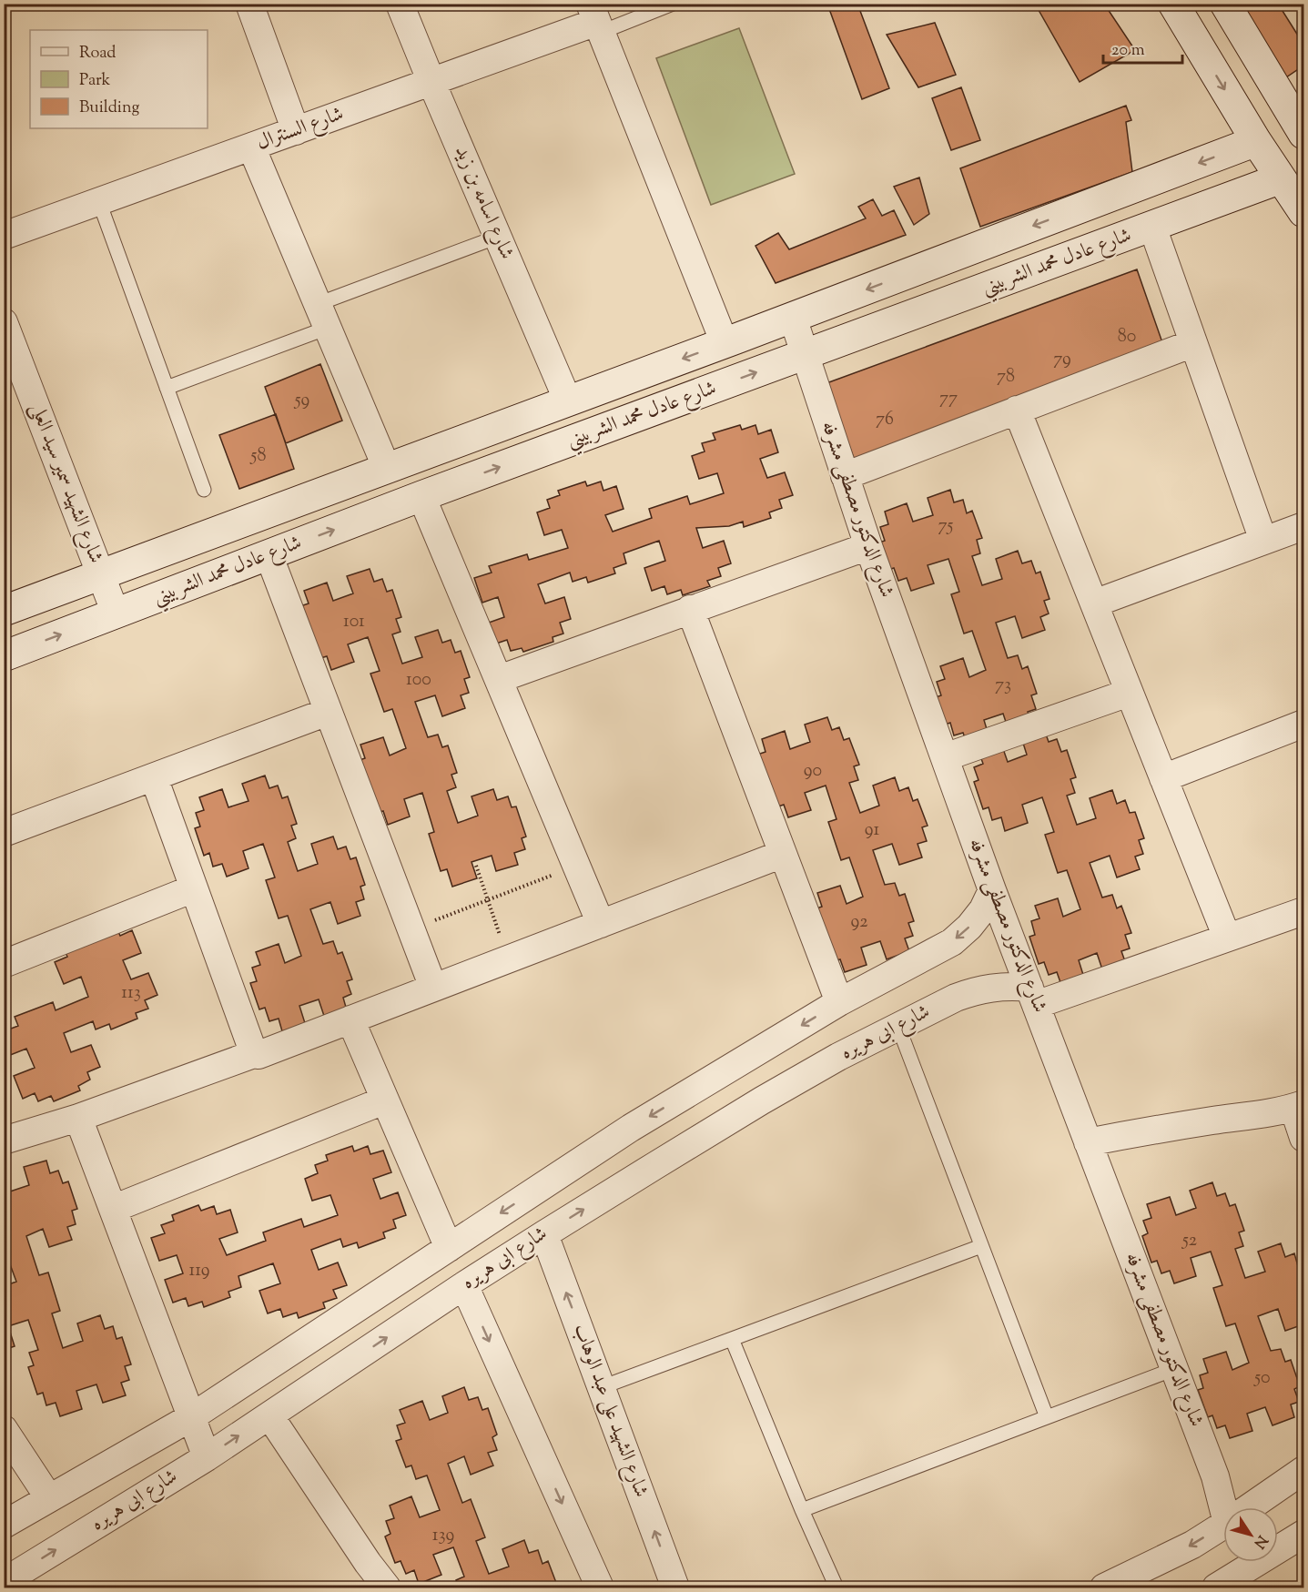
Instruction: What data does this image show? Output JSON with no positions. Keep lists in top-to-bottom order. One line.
{"streets":{"street":["شارع السنترال","شارع اسامه بن زيد","شارع عادل محمد الشربيني","شارع الشهيد سمير سيد العلى","شارع الدكتور مصطفى مشرفه","شارع ابى هريره","شارع الشهيد على عبد الوهاب"]},"crossings":[["شارع السنترال","شارع اسامه بن زيد"],["شارع اسامه بن زيد","شارع عادل محمد الشربيني"],["شارع عادل محمد الشربيني","شارع الشهيد سمير سيد العلى"],["شارع عادل محمد الشربيني","شارع الدكتور مصطفى مشرفه"],["شارع الدكتور مصطفى مشرفه","شارع ابى هريره"],["شارع ابى هريره","شارع الشهيد على عبد الوهاب"]],"house_numbers":["80","79","78","77","59","76","58","75","101","100","73","90","91","92","113","52","119","50","139"],"legend":["Road","Park","Building"],"scale_bar":"20 m","north":"bottom right"}
